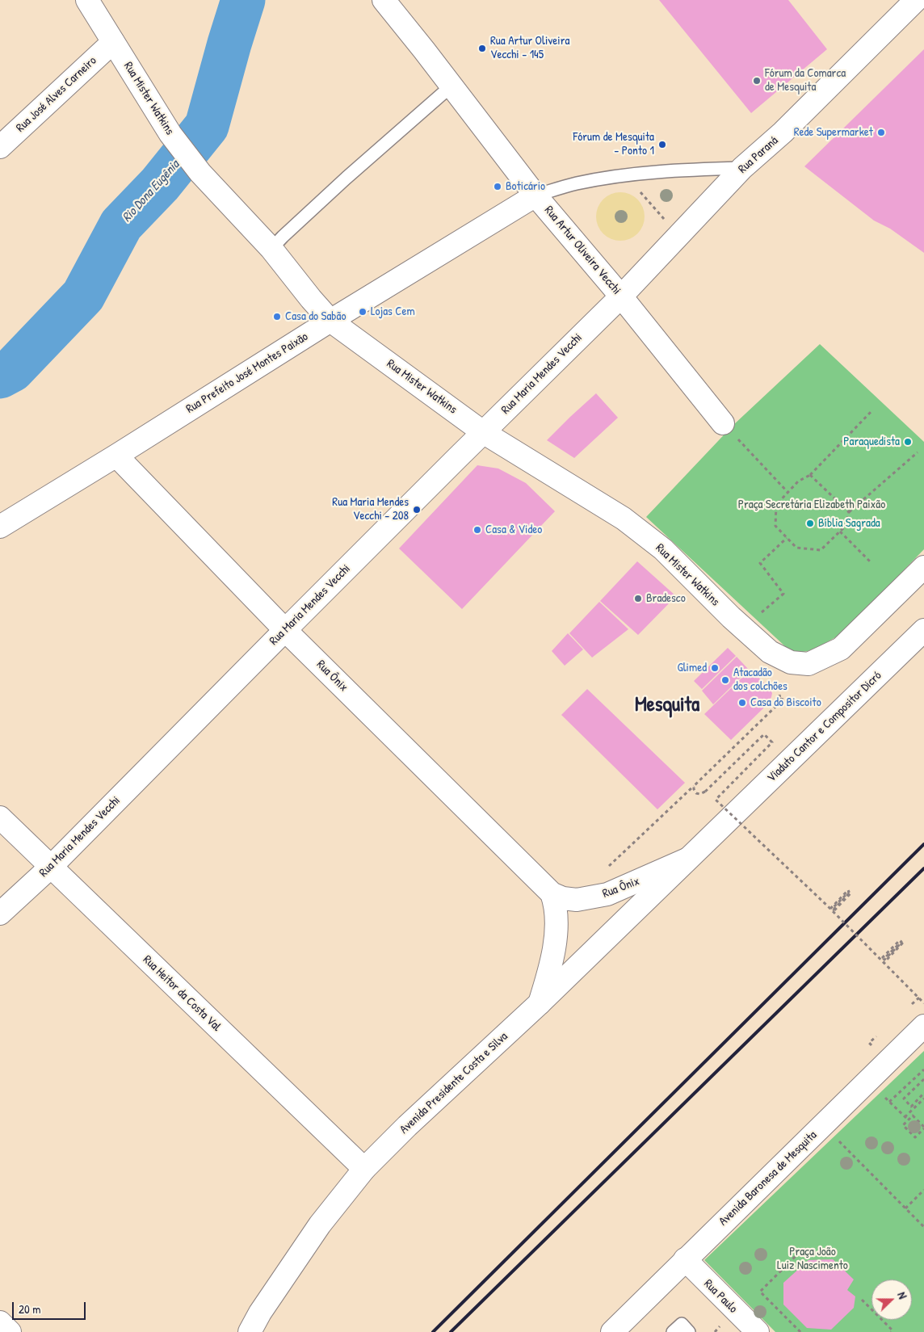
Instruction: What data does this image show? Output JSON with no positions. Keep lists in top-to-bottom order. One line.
{"streets":{"main road":["Rua José Alves Carneiro","Rua Mister Watkins","Rua Paraná","Rua Artur Oliveira Vecchi","Rua Prefeito José Montes Paixão","Rua Maria Mendes Vecchi","Rua Ônix","Viaduto Cantor e Compositor Dicró","Rua Heitor da Costa Val","Avenida Presidente Costa e Silva","Avenida Baronesa de Mesquita","Rua Paulo"]},"crossings":[["Rua José Alves Carneiro","Rua Mister Watkins"],["Rua Mister Watkins","Rua Prefeito José Montes Paixão"],["Rua Mister Watkins","Rua Maria Mendes Vecchi"],["Rua Paraná","Rua Artur Oliveira Vecchi"],["Rua Paraná","Rua Maria Mendes Vecchi"],["Rua Artur Oliveira Vecchi","Rua Prefeito José Montes Paixão"],["Rua Artur Oliveira Vecchi","Rua Maria Mendes Vecchi"],["Rua Prefeito José Montes Paixão","Rua Ônix"],["Rua Maria Mendes Vecchi","Rua Ônix"],["Rua Maria Mendes Vecchi","Rua Heitor da Costa Val"],["Rua Ônix","Viaduto Cantor e Compositor Dicró"],["Rua Ônix","Avenida Presidente Costa e Silva"],["Viaduto Cantor e Compositor Dicró","Avenida Presidente Costa e Silva"],["Rua Heitor da Costa Val","Avenida Presidente Costa e Silva"],["Avenida Baronesa de Mesquita","Rua Paulo"]],"districts":["Mesquita"],"water":["Rio Dona Eugênia"],"parks":["Praça Secretária Elizabeth Paixão","Praça João Luiz Nascimento"],"places":["Rua Artur Oliveira Vecchi - 145","Fórum da Comarca de Mesquita","Rede Supermarket","Fórum de Mesquita - Ponto 1","Boticário","Lojas Cem","Casa do Sabão","Paraquedista","Rua Maria Mendes Vecchi - 208","Bíblia Sagrada","Casa & Video","Bradesco","Glimed","Atacadão dos colchões","Casa do Biscoito"],"scale_bar":"20 m","north":"right"}
